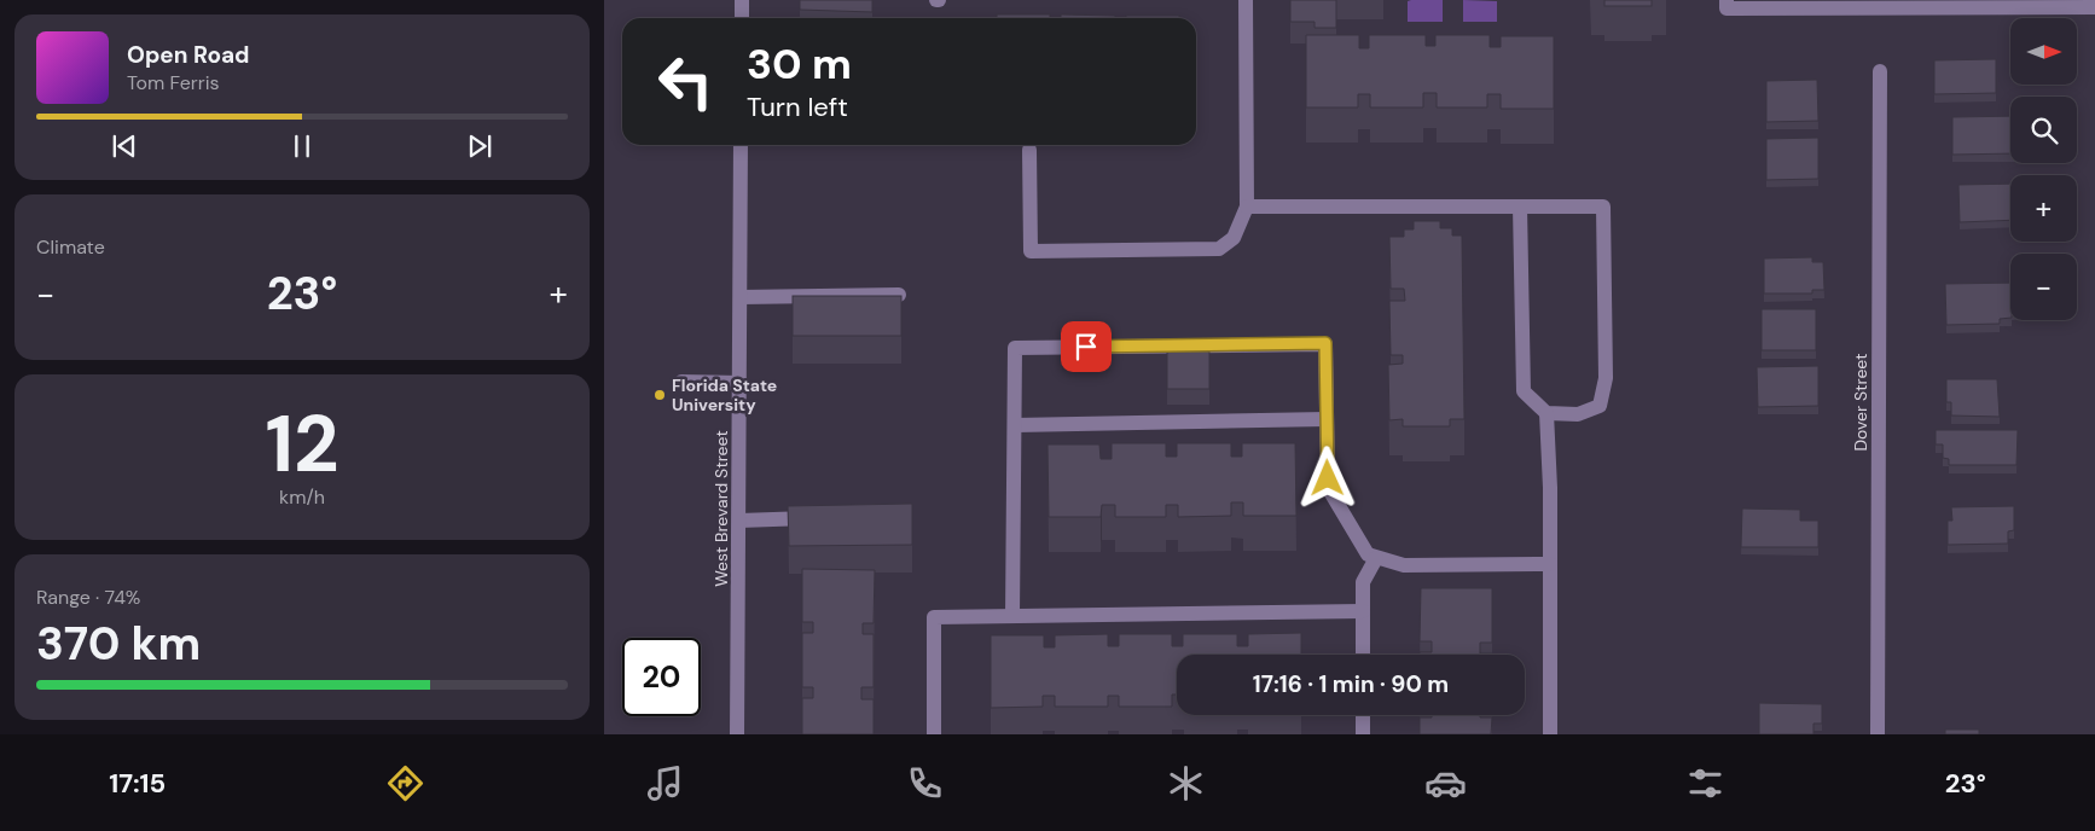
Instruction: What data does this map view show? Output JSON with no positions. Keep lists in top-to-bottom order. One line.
{"streets":{"street":["Dover Street","West Brevard Street"]},"places":["Florida State University"],"north":"right","page":{"map_buttons":["+","−"],"turn":["30 m","Turn left"],"song":["Open Road","Tom Ferris"],"tile":["Climate",["12","km/h"],["Range · 74%","370 km"]],"heat":["−","23°","+"],"limit":"20","trip":"17:16 · 1 min · 90 m","tabs":["17:15","23°"]}}
